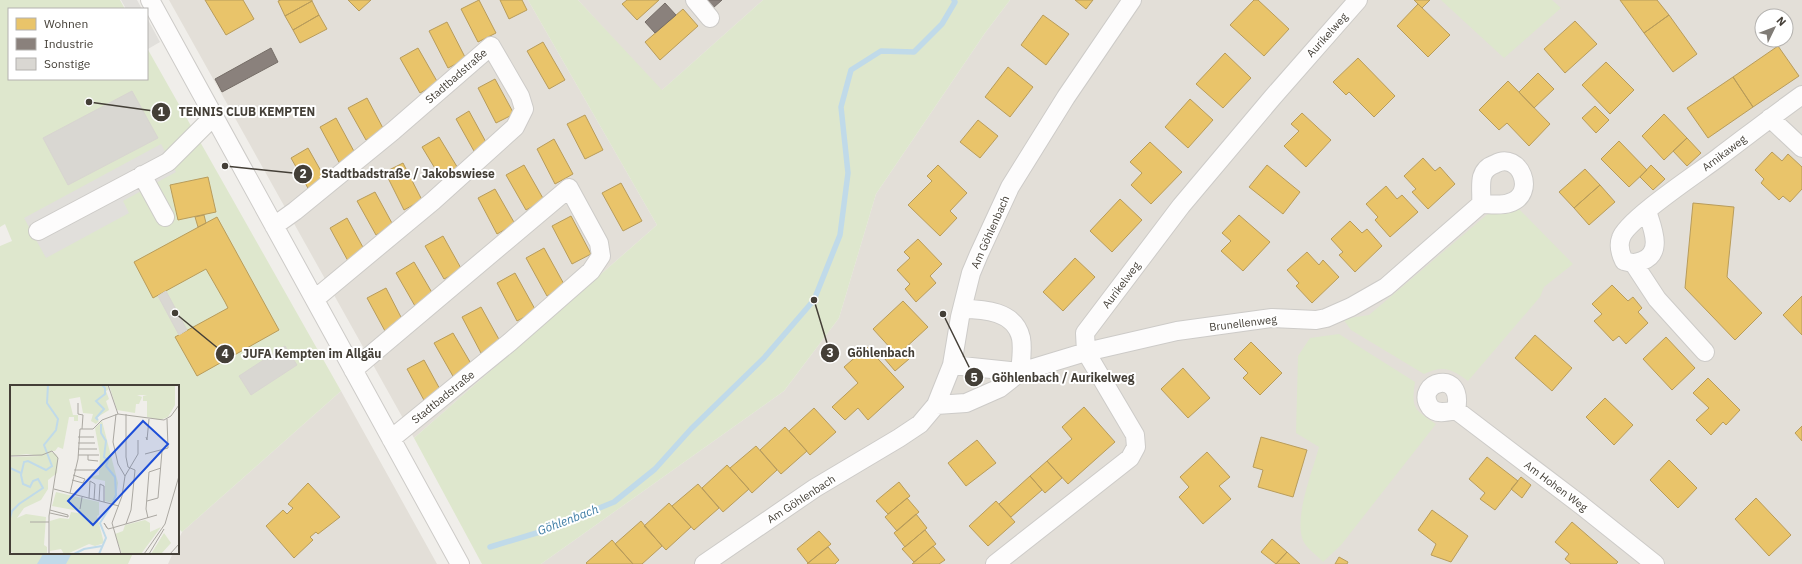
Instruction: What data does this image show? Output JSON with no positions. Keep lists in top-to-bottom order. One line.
{"streets":{"street":["Aurikelweg","Stadtbadstraße","Arnikaweg","Am Göhlenbach","Brunellenweg","Am Hohen Weg"]},"crossings":[["Aurikelweg","Brunellenweg"],["Am Göhlenbach","Brunellenweg"]],"water":["Göhlenbach"],"places":["TENNIS CLUB KEMPTEN","Stadtbadstraße / Jakobswiese","Göhlenbach","JUFA Kempten im Allgäu","Göhlenbach / Aurikelweg"],"legend":["Wohnen","Industrie","Sonstige"],"north":"top right"}
